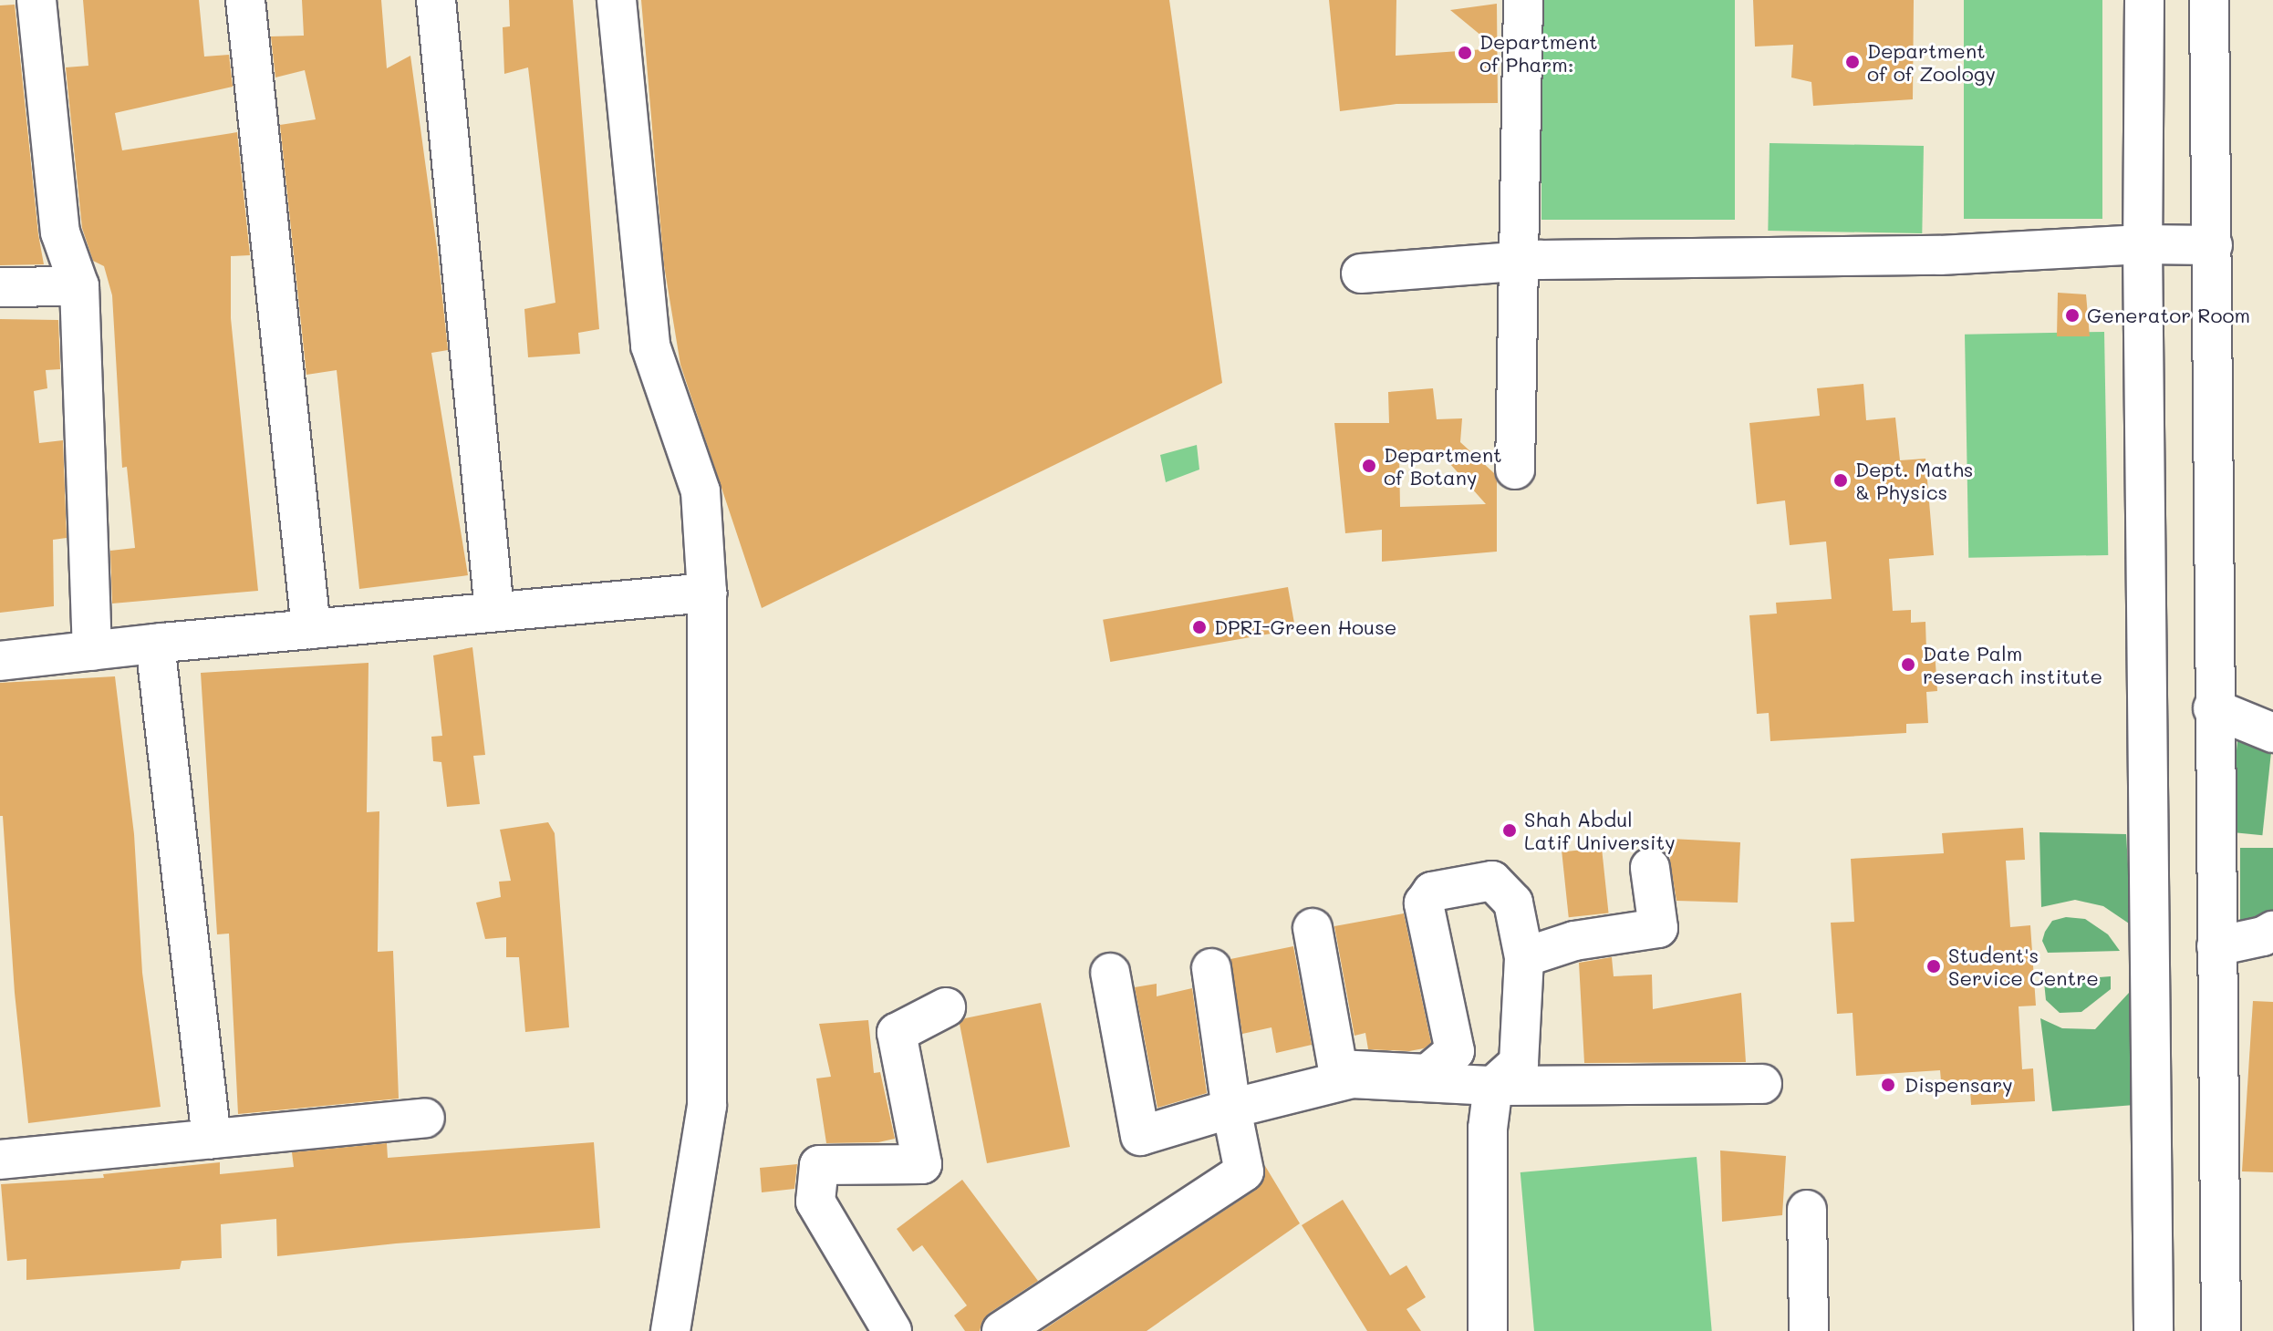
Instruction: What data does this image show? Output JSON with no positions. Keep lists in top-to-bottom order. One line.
{"places":["Department of Pharm:","Department of of Zoology","Generator Room","Department of Botany","Dept. Maths & Physics","DPRI-Green House","Date Palm reserach institute","Shah Abdul Latif University","Student's Service Centre","Dispensary"]}
